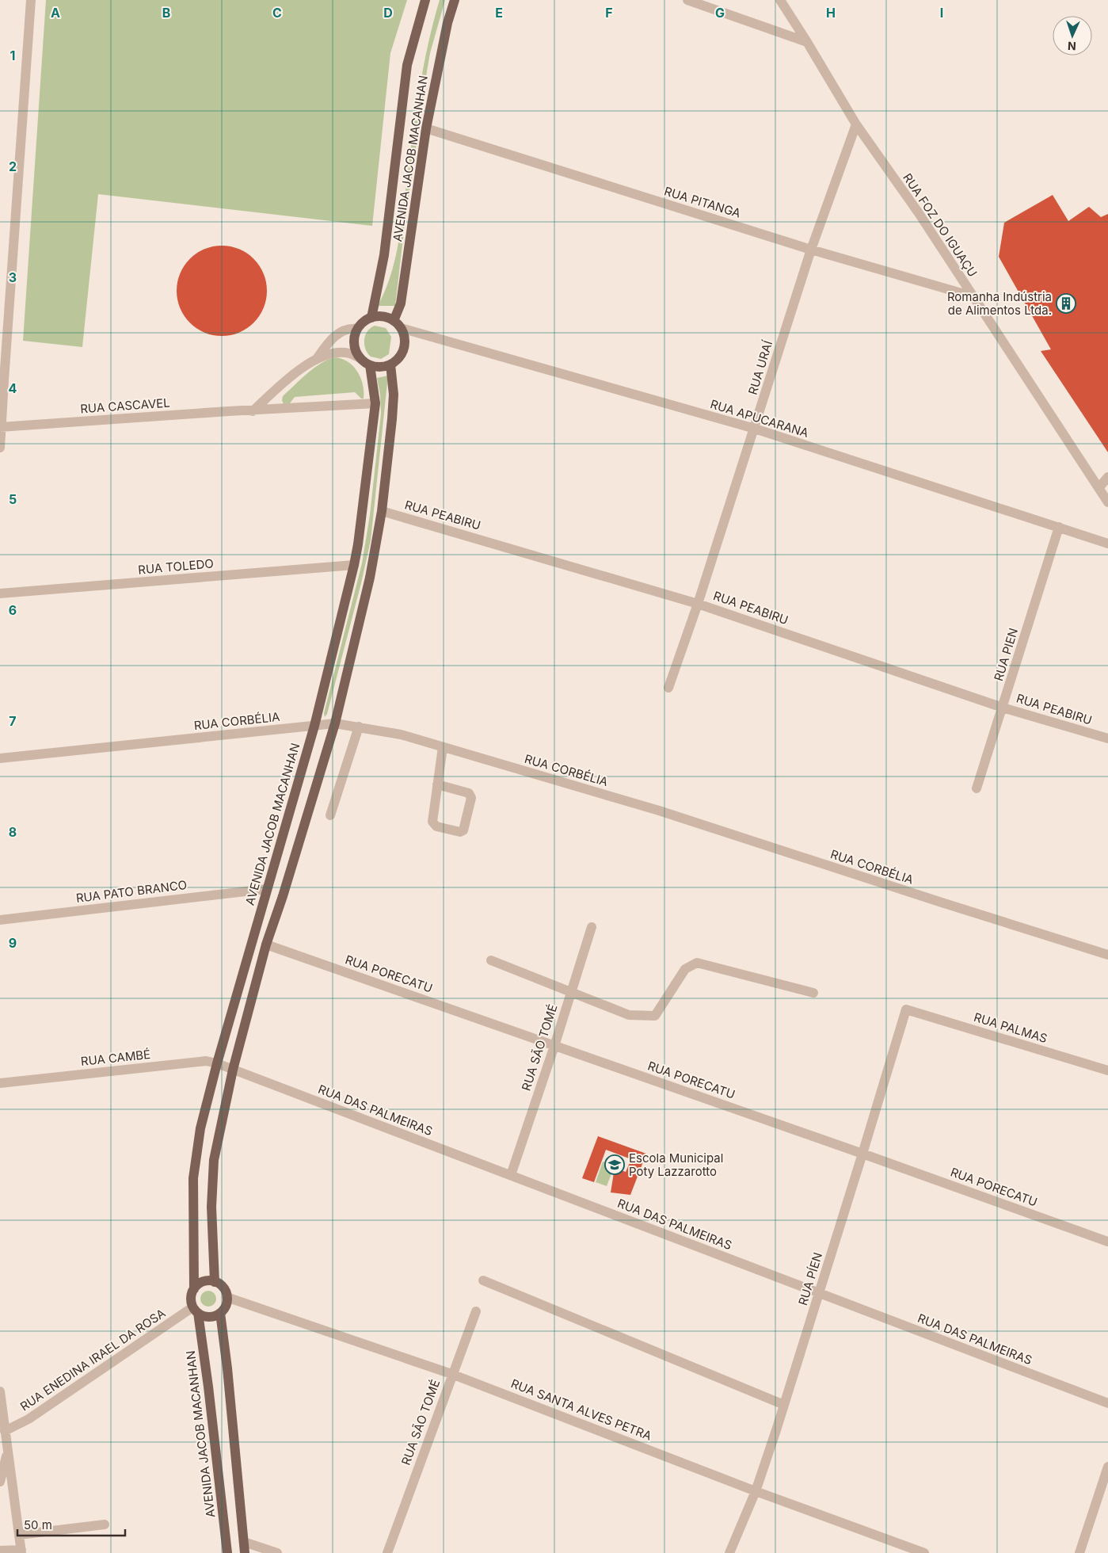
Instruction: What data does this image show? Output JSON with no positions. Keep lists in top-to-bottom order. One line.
{"streets":{"main road":["AVENIDA JACOB MACANHAN"],"street":["RUA PITANGA","RUA FOZ DO IGUAÇU","RUA URAÍ","RUA CASCAVEL","RUA APUCARANA","RUA PEABIRU","RUA TOLEDO","RUA PIEN","RUA CORBÉLIA","RUA PATO BRANCO","RUA PORECATU","RUA PALMAS","RUA SÃO TOMÉ","RUA CAMBÉ","RUA DAS PALMEIRAS","RUA PÍEN","RUA ENEDINA IRAEL DA ROSA","RUA SANTA ALVES PETRA"]},"crossings":[["AVENIDA JACOB MACANHAN","RUA PITANGA"],["AVENIDA JACOB MACANHAN","RUA CASCAVEL"],["AVENIDA JACOB MACANHAN","RUA APUCARANA"],["AVENIDA JACOB MACANHAN","RUA TOLEDO"],["AVENIDA JACOB MACANHAN","RUA CORBÉLIA"],["AVENIDA JACOB MACANHAN","RUA PATO BRANCO"],["AVENIDA JACOB MACANHAN","RUA CAMBÉ"],["AVENIDA JACOB MACANHAN","RUA ENEDINA IRAEL DA ROSA"],["AVENIDA JACOB MACANHAN","RUA SANTA ALVES PETRA"],["RUA PITANGA","RUA FOZ DO IGUAÇU"],["RUA PITANGA","RUA URAÍ"],["RUA FOZ DO IGUAÇU","RUA URAÍ"],["RUA URAÍ","RUA APUCARANA"],["RUA URAÍ","RUA PEABIRU"],["RUA APUCARANA","RUA PIEN"],["RUA PEABIRU","RUA PIEN"],["RUA PORECATU","RUA SÃO TOMÉ"],["RUA PORECATU","RUA PÍEN"],["RUA PALMAS","RUA PÍEN"],["RUA SÃO TOMÉ","RUA DAS PALMEIRAS"],["RUA SÃO TOMÉ","RUA SANTA ALVES PETRA"],["RUA CAMBÉ","RUA DAS PALMEIRAS"],["RUA DAS PALMEIRAS","RUA PÍEN"],["RUA PÍEN","RUA SANTA ALVES PETRA"],["RUA ENEDINA IRAEL DA ROSA","RUA SANTA ALVES PETRA"]],"places":{"building":["Romanha Indústria de Alimentos Ltda."],"school or university":["Escola Municipal Poty Lazzarotto"]},"scale_bar":"50 m","north":"bottom","grid":{"columns":["A","B","C","D","E","F","G","H","I"],"rows":["1","2","3","4","5","6","7","8","9"]}}
